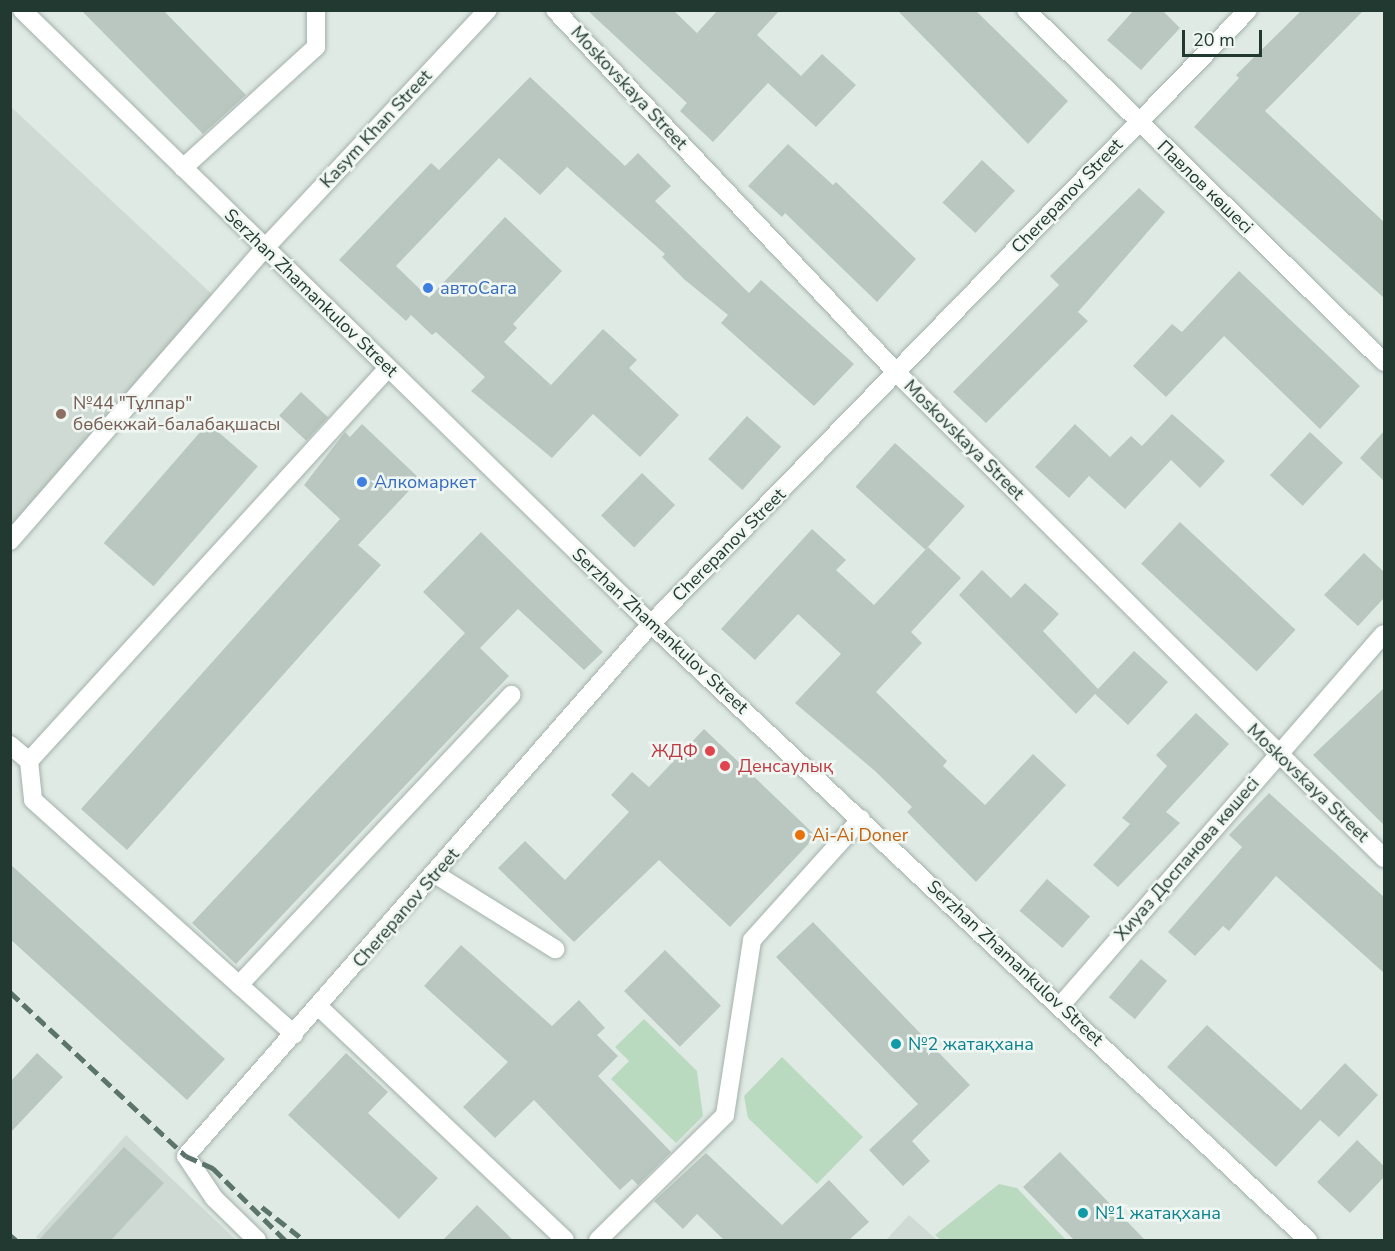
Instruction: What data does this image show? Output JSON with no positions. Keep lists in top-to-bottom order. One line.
{"streets":{"street":["Moskovskaya Street","Kasym Khan Street","Павлов көшесі","Cherepanov Street","Serzhan Zhamankulov Street","Хиуаз Доспанова көшесі"]},"crossings":[["Moskovskaya Street","Cherepanov Street"],["Moskovskaya Street","Хиуаз Доспанова көшесі"],["Kasym Khan Street","Serzhan Zhamankulov Street"],["Павлов көшесі","Cherepanov Street"],["Cherepanov Street","Serzhan Zhamankulov Street"],["Serzhan Zhamankulov Street","Хиуаз Доспанова көшесі"]],"places":["автоСага","№44 \"Тұлпар\" бөбекжай-балабақшасы","Алкомаркет","ЖДФ","Денсаулық","Ai-Ai Doner","№2 жатақхана","№1 жатақхана"],"scale_bar":"20 m"}
